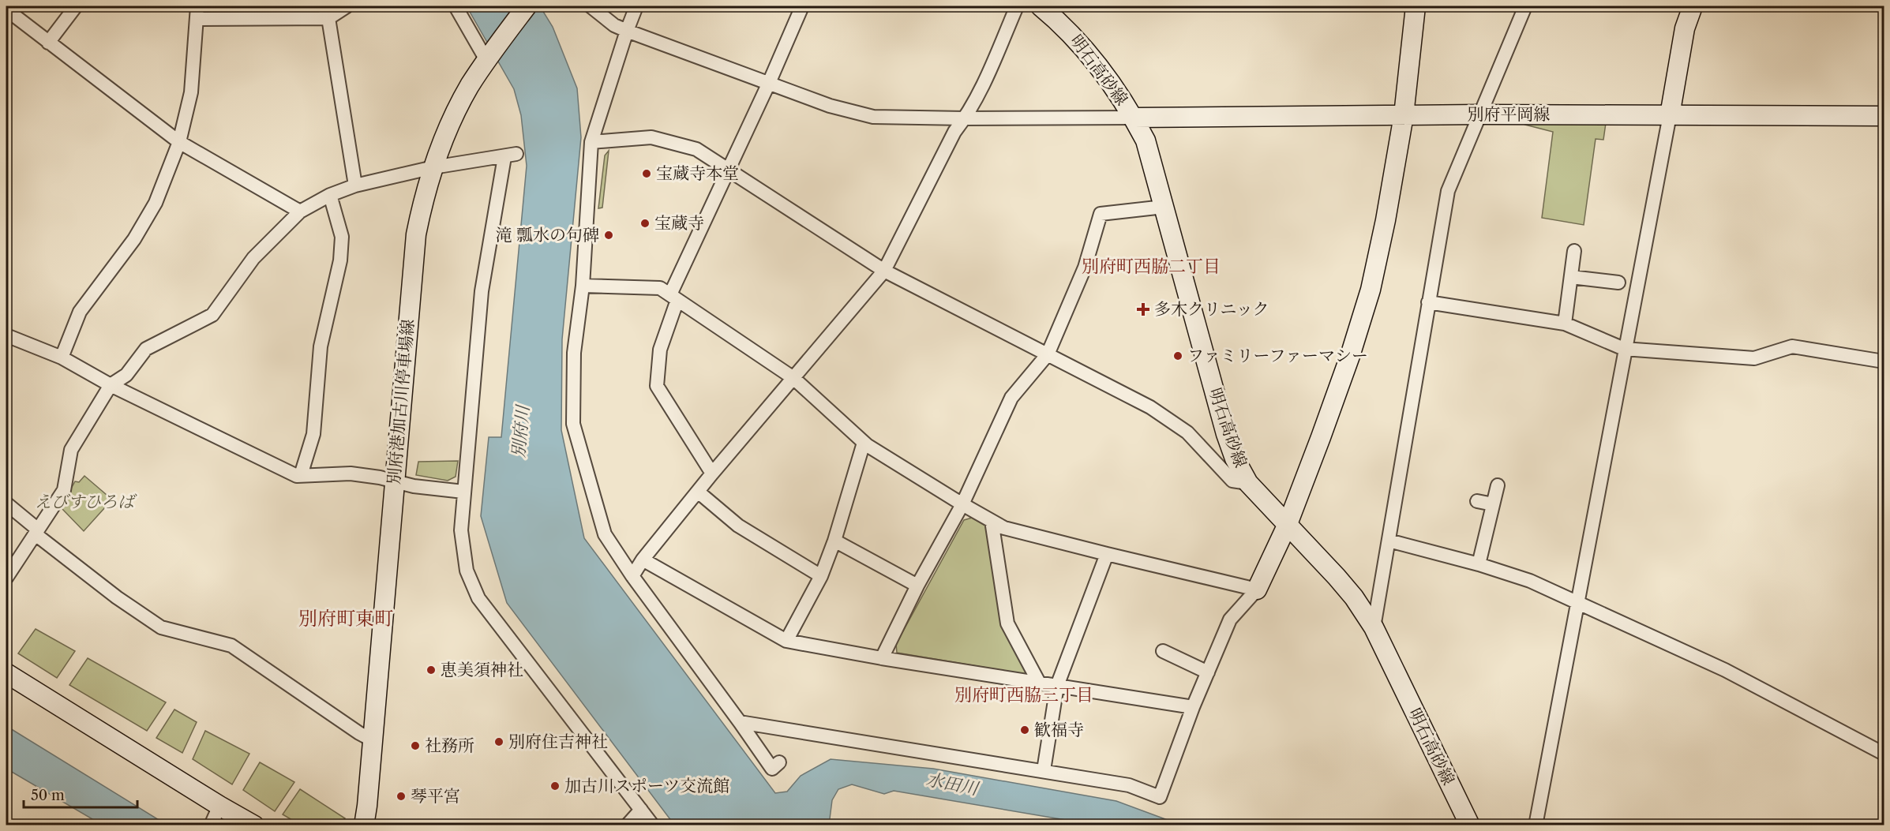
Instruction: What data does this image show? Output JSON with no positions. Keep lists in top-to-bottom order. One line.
{"streets":{"main road":["明石高砂線","別府平岡線","別府港加古川停車場線"]},"crossings":[["明石高砂線","別府平岡線"]],"districts":["別府町西脇二丁目","別府町東町","別府町西脇三丁目"],"water":["別府川","水田川"],"parks":["えびすひろば"],"places":{"other":["宝蔵寺本堂","宝蔵寺","滝 瓢水の句碑","ファミリーファーマシー","恵美須神社","歓福寺","別府住吉神社","社務所","加古川スポーツ交流館","琴平宮"],"health":["多木クリニック"]},"scale_bar":"50 m"}
